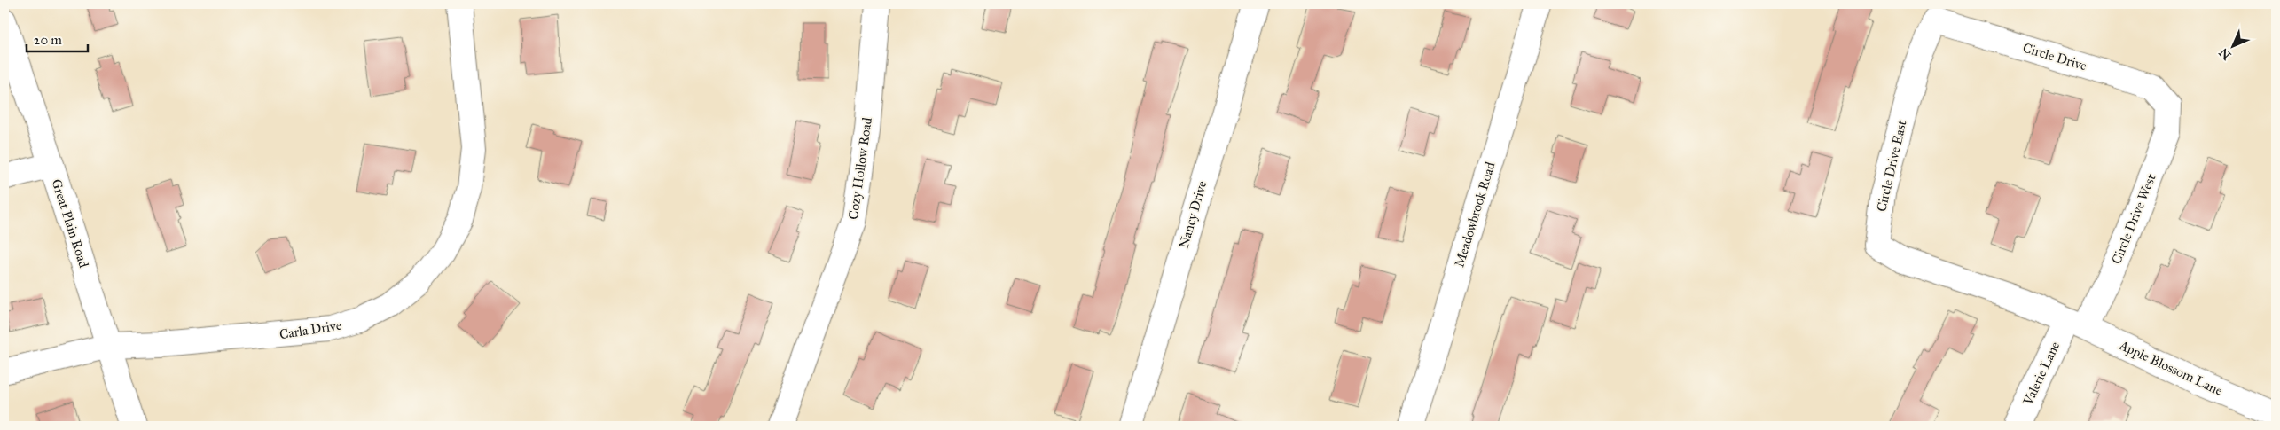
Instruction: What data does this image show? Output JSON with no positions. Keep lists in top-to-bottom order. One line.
{"streets":{"street":["Circle Drive","Circle Drive East","Cozy Hollow Road","Nancy Drive","Meadowbrook Road","Circle Drive West","Great Plain Road","Carla Drive","Apple Blossom Lane","Valerie Lane"]},"crossings":[["Circle Drive","Circle Drive East"],["Circle Drive","Circle Drive West"],["Circle Drive East","Circle Drive West"],["Circle Drive East","Apple Blossom Lane"],["Circle Drive East","Valerie Lane"],["Circle Drive West","Apple Blossom Lane"],["Circle Drive West","Valerie Lane"],["Great Plain Road","Carla Drive"],["Apple Blossom Lane","Valerie Lane"]],"scale_bar":"20 m","north":"bottom left"}
